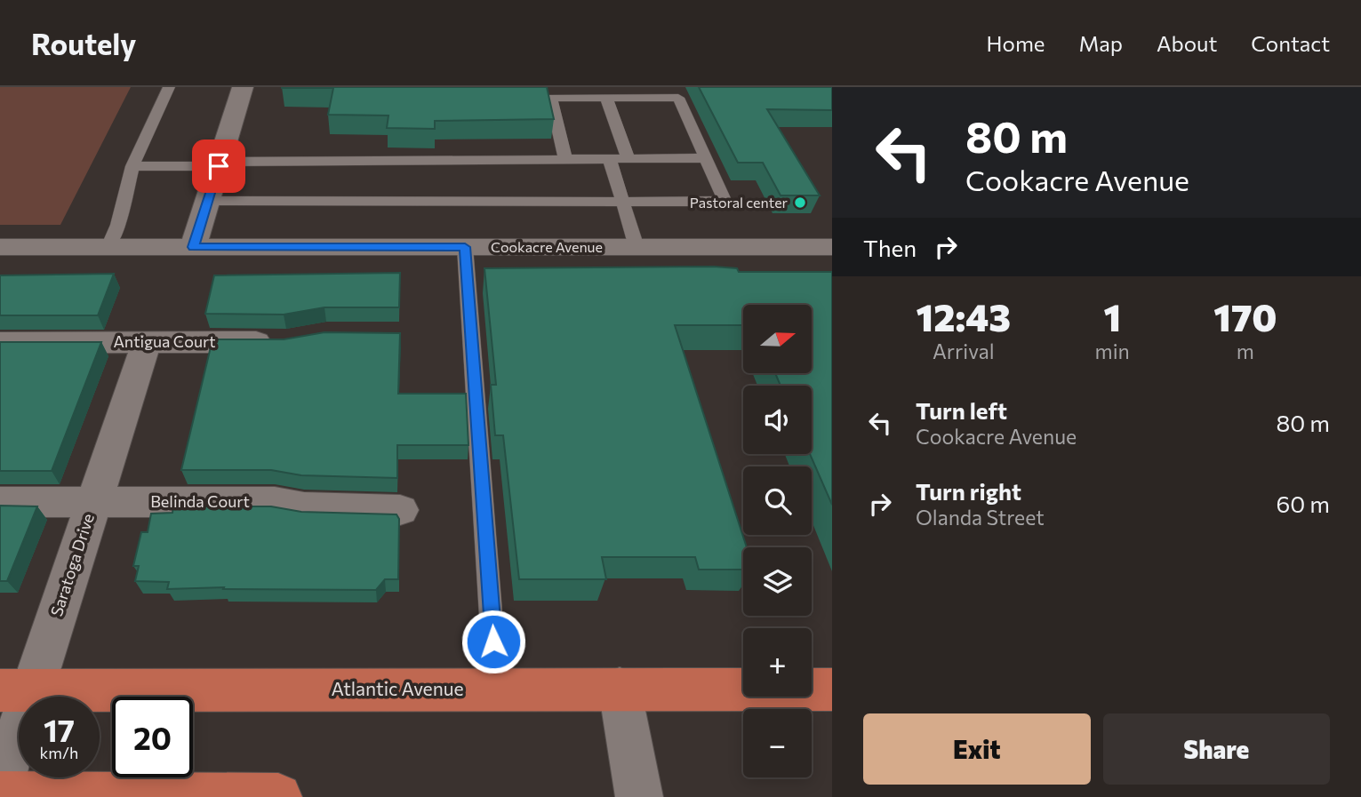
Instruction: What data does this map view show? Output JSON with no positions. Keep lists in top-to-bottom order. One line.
{"streets":{"main road":["Atlantic Avenue"],"street":["Cookacre Avenue","Antigua Court","Belinda Court","Saratoga Drive"]},"crossings":[["Antigua Court","Saratoga Drive"],["Belinda Court","Saratoga Drive"],["Saratoga Drive","Atlantic Avenue"]],"places":["Pastoral center"],"north":"right","page":{"header":"Routely","nav":["Home","Map","About","Contact"],"turn":["80 m","Cookacre Avenue"],"then":"Then","eta":["12:43","Arrival","1","min","170","m"],"map_buttons":["+","−"],"list":[{"name":"Turn left","note":"Cookacre Avenue","value":"80 m"},{"name":"Turn right","note":"Olanda Street","value":"60 m"}],"speed":"17 km/h","limit":"20","buttons":["Exit","Share"]}}
